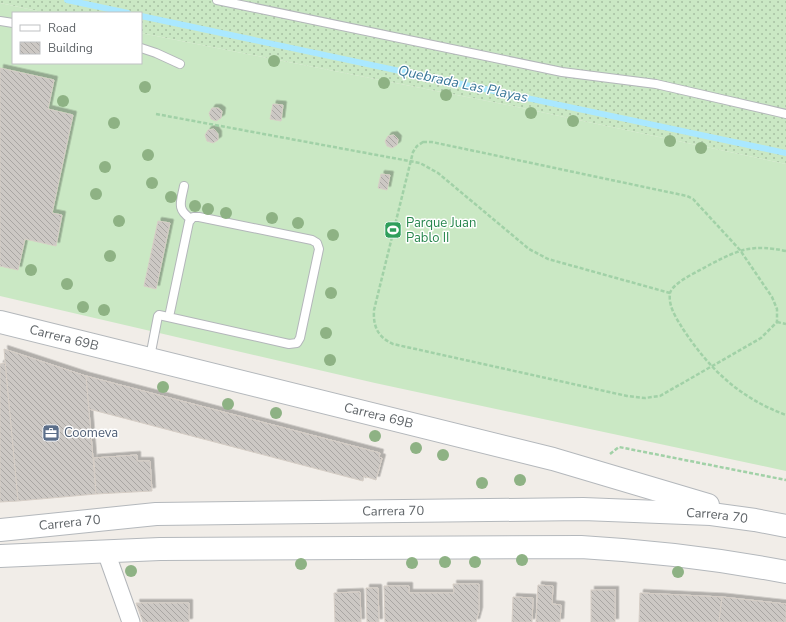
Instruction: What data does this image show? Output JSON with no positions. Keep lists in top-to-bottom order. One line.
{"streets":{"main road":["Carrera 69B","Carrera 70"]},"crossings":[["Carrera 69B","Carrera 70"]],"water":["Quebrada Las Playas"],"places":{"sports":["Parque Juan Pablo II"],"office":["Coomeva"]},"legend":["Road","Building"]}
